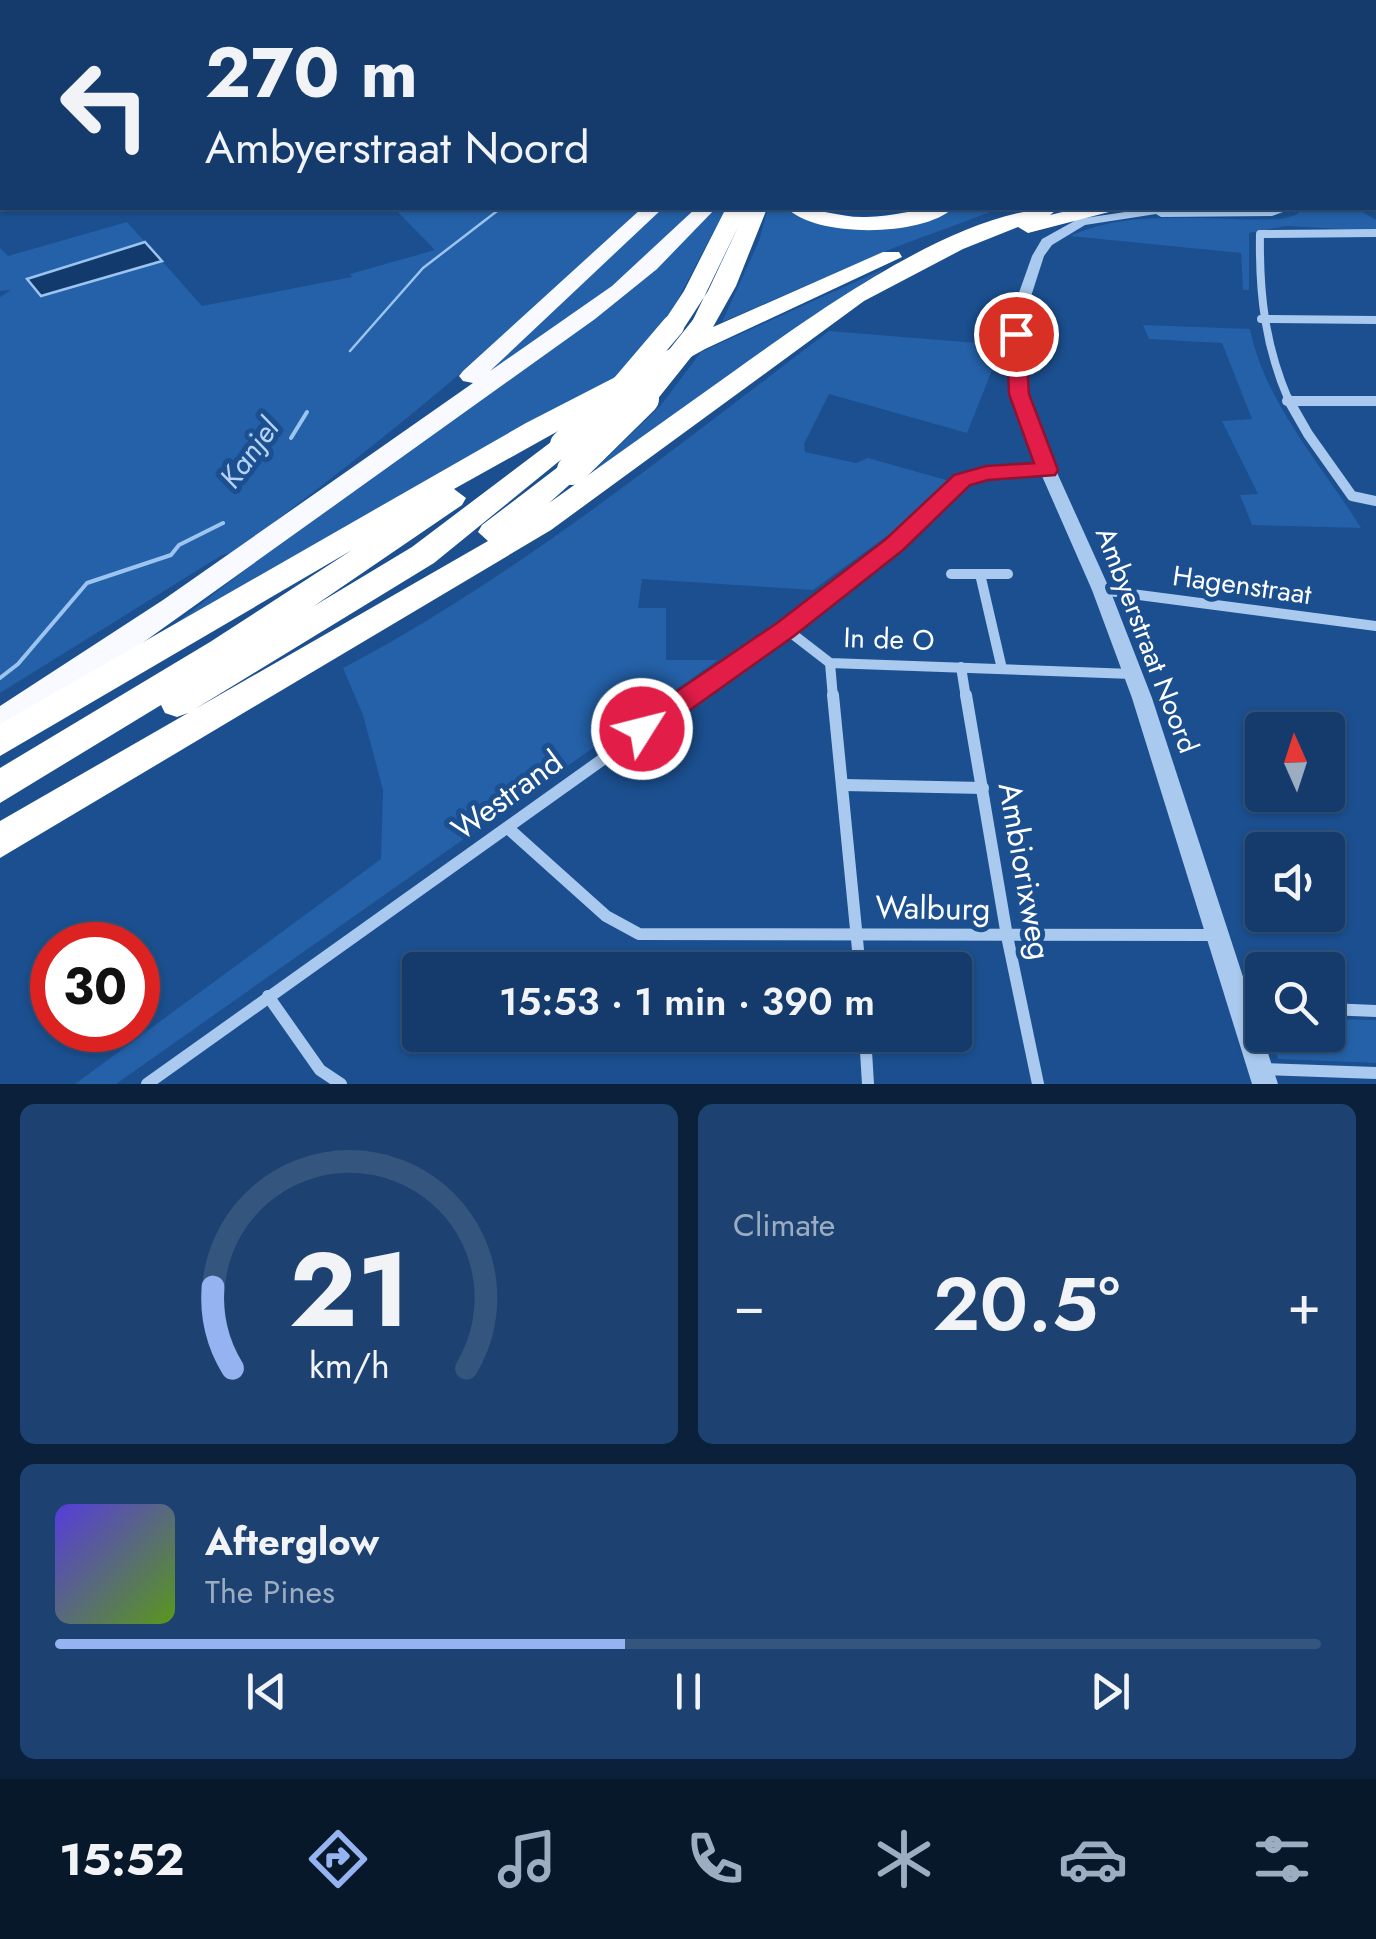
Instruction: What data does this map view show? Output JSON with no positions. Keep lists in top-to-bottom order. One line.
{"streets":{"street":["Hagenstraat","In de O","Ambyerstraat Noord","Westrand","Ambiorixweg","Walburg"]},"crossings":[["Hagenstraat","Ambyerstraat Noord"],["In de O","Ambyerstraat Noord"],["In de O","Westrand"],["In de O","Ambiorixweg"],["Ambyerstraat Noord","Westrand"],["Ambyerstraat Noord","Walburg"],["Westrand","Walburg"],["Ambiorixweg","Walburg"]],"water":["Kanjel"],"north":"top","page":{"turn":["270 m","Ambyerstraat Noord"],"limit":"30","trip":"15:53 · 1 min · 390 m","tile":"Climate","heat":["−","20.5°","+"],"song":["Afterglow","The Pines"],"tabs":"15:52","gauge":["21","km/h"]}}
